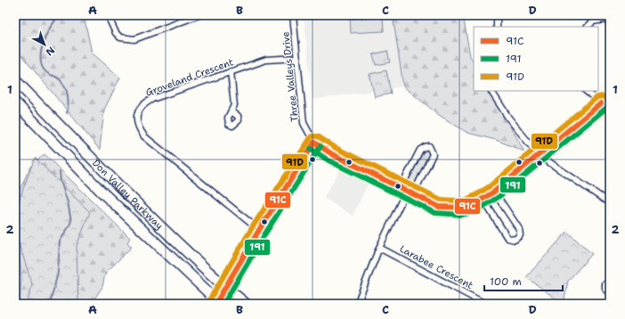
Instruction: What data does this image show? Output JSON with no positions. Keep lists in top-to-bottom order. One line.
{"streets":{"highway":["Don Valley Parkway"],"street":["Three Valleys Drive","Groveland Crescent","Larabee Crescent"]},"crossings":[["Three Valleys Drive","Groveland Crescent"]],"lines":["transit line 91D","transit line 91C","transit line 191"],"legend":["91C","191","91D"],"scale_bar":"100 m","north":"bottom right","grid":{"columns":["A","B","C","D"],"rows":["1","2"]}}
